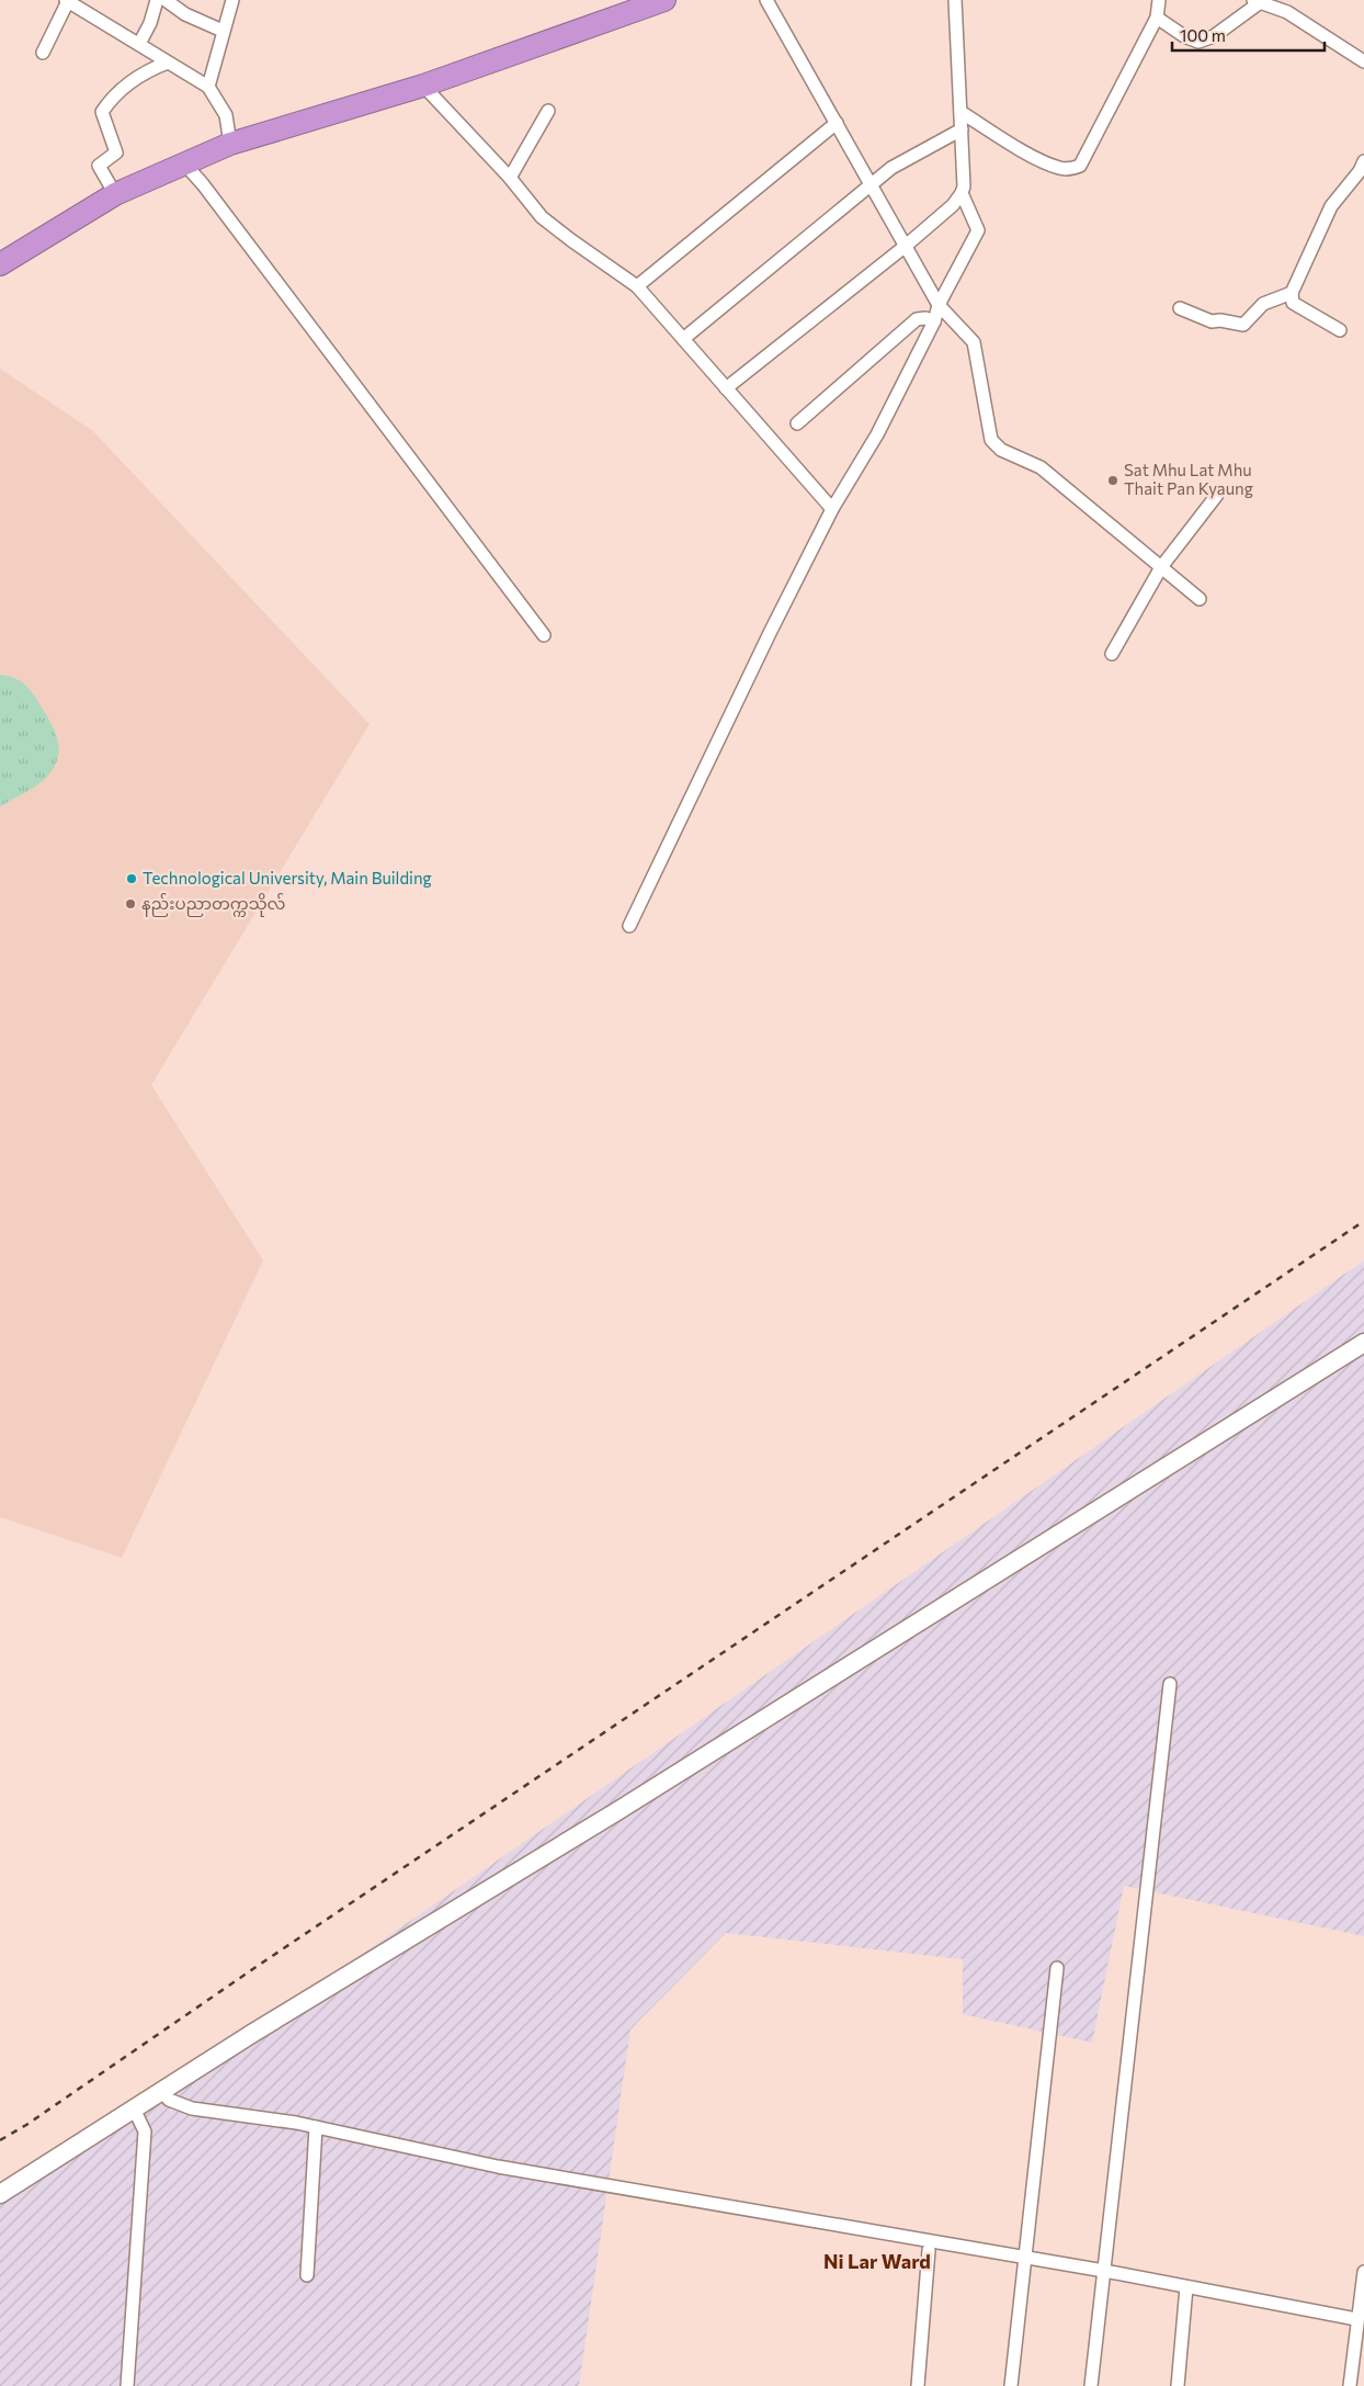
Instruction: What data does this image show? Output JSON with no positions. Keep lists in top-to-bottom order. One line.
{"districts":["Ni Lar Ward"],"places":["Sat Mhu Lat Mhu Thait Pan Kyaung","Technological University, Main Building","နည်းပညာတက္ကသိုလ်"],"scale_bar":"100 m"}
